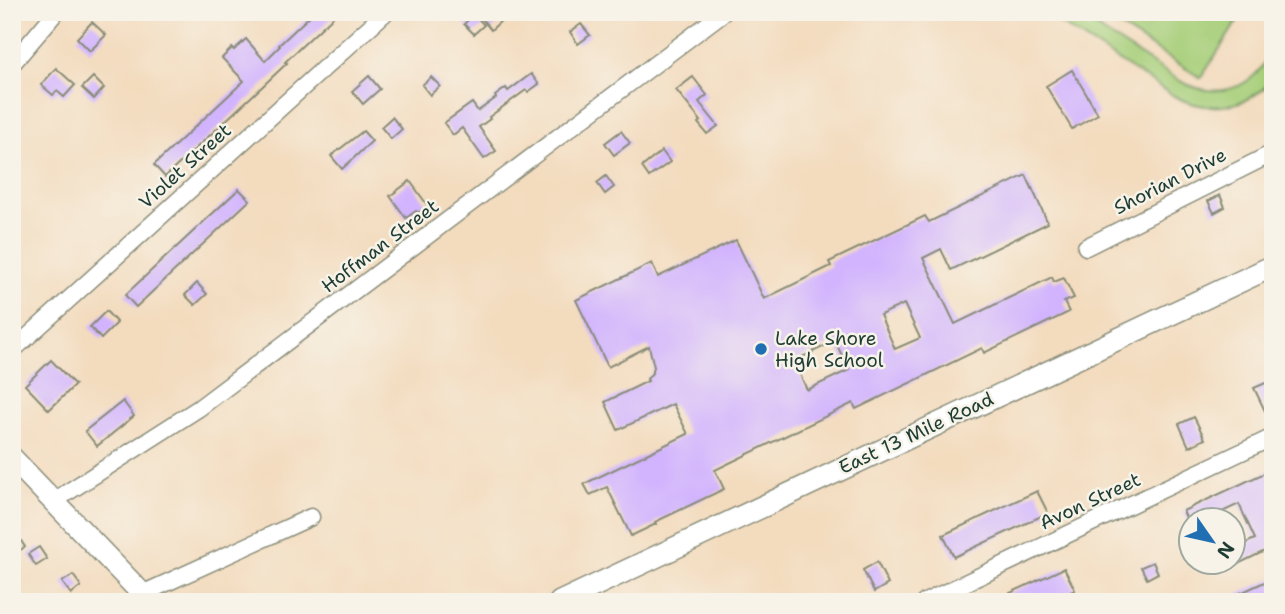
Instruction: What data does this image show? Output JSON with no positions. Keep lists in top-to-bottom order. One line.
{"streets":{"main road":["East 13 Mile Road"],"street":["Violet Street","Shorian Drive","Hoffman Street","Avon Street"]},"places":["Lake Shore High School"],"north":"bottom right"}
